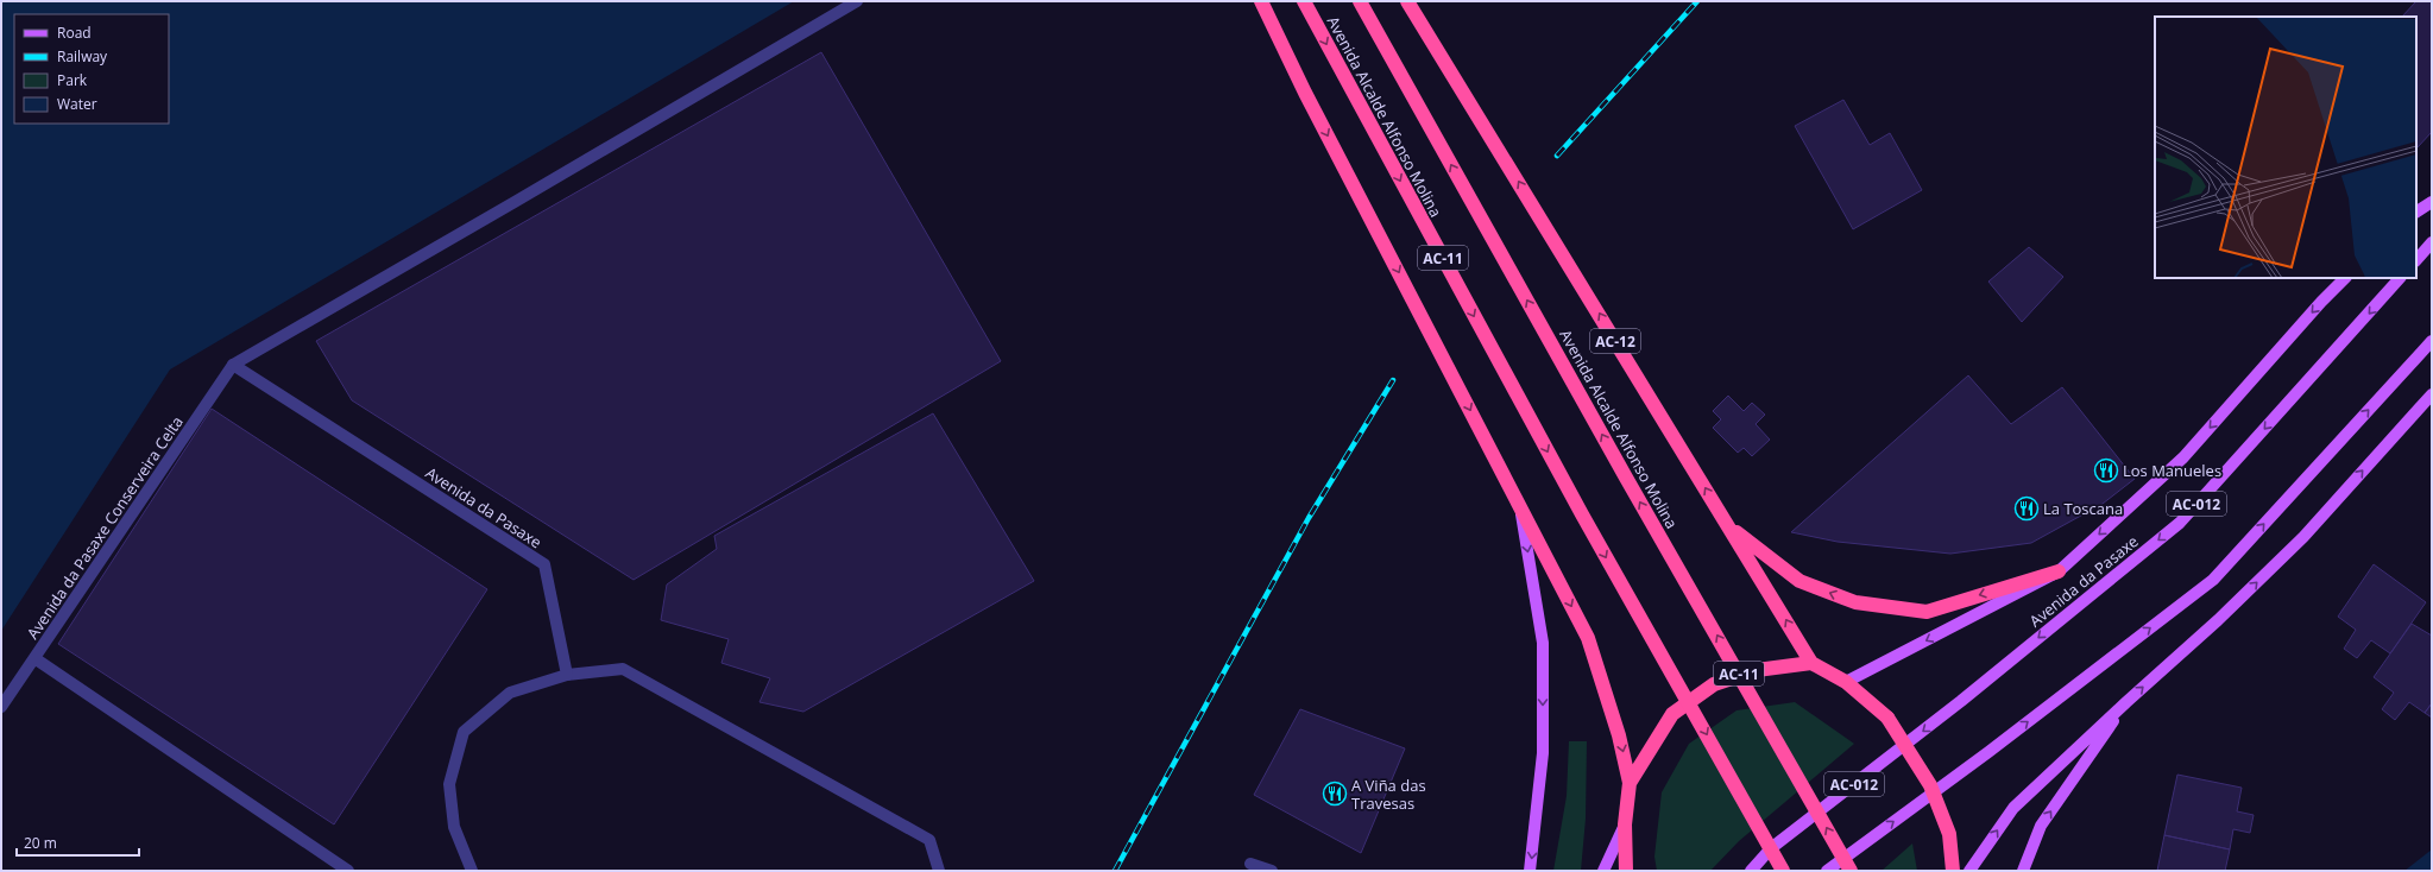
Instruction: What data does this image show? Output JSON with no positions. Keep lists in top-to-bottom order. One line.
{"streets":{"highway":["Avenida Alcalde Alfonso Molina","AC-11","AC-12"],"main road":["AC-012","Avenida da Pasaxe"],"street":["Avenida da Pasaxe Conserveira Celta"]},"crossings":[["AC-11","AC-12"],["Avenida da Pasaxe","Avenida da Pasaxe Conserveira Celta"]],"one_way":["Avenida da Pasaxe"],"places":{"restaurant":["Los Manueles","La Toscana","A Viña das Travesas"]},"legend":["Road","Railway","Park","Water"],"scale_bar":"20 m"}
